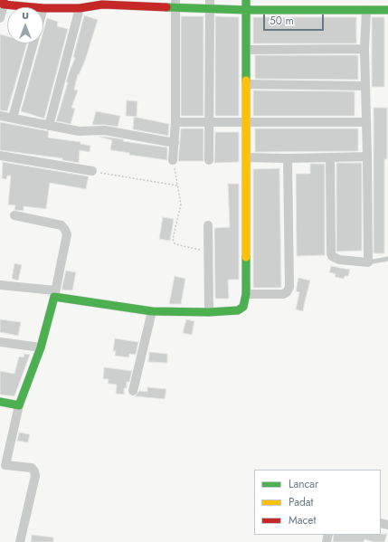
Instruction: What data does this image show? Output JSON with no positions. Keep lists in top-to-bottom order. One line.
{"legend":["Lancar","Padat","Macet"],"scale_bar":"50 m","north":"top"}
